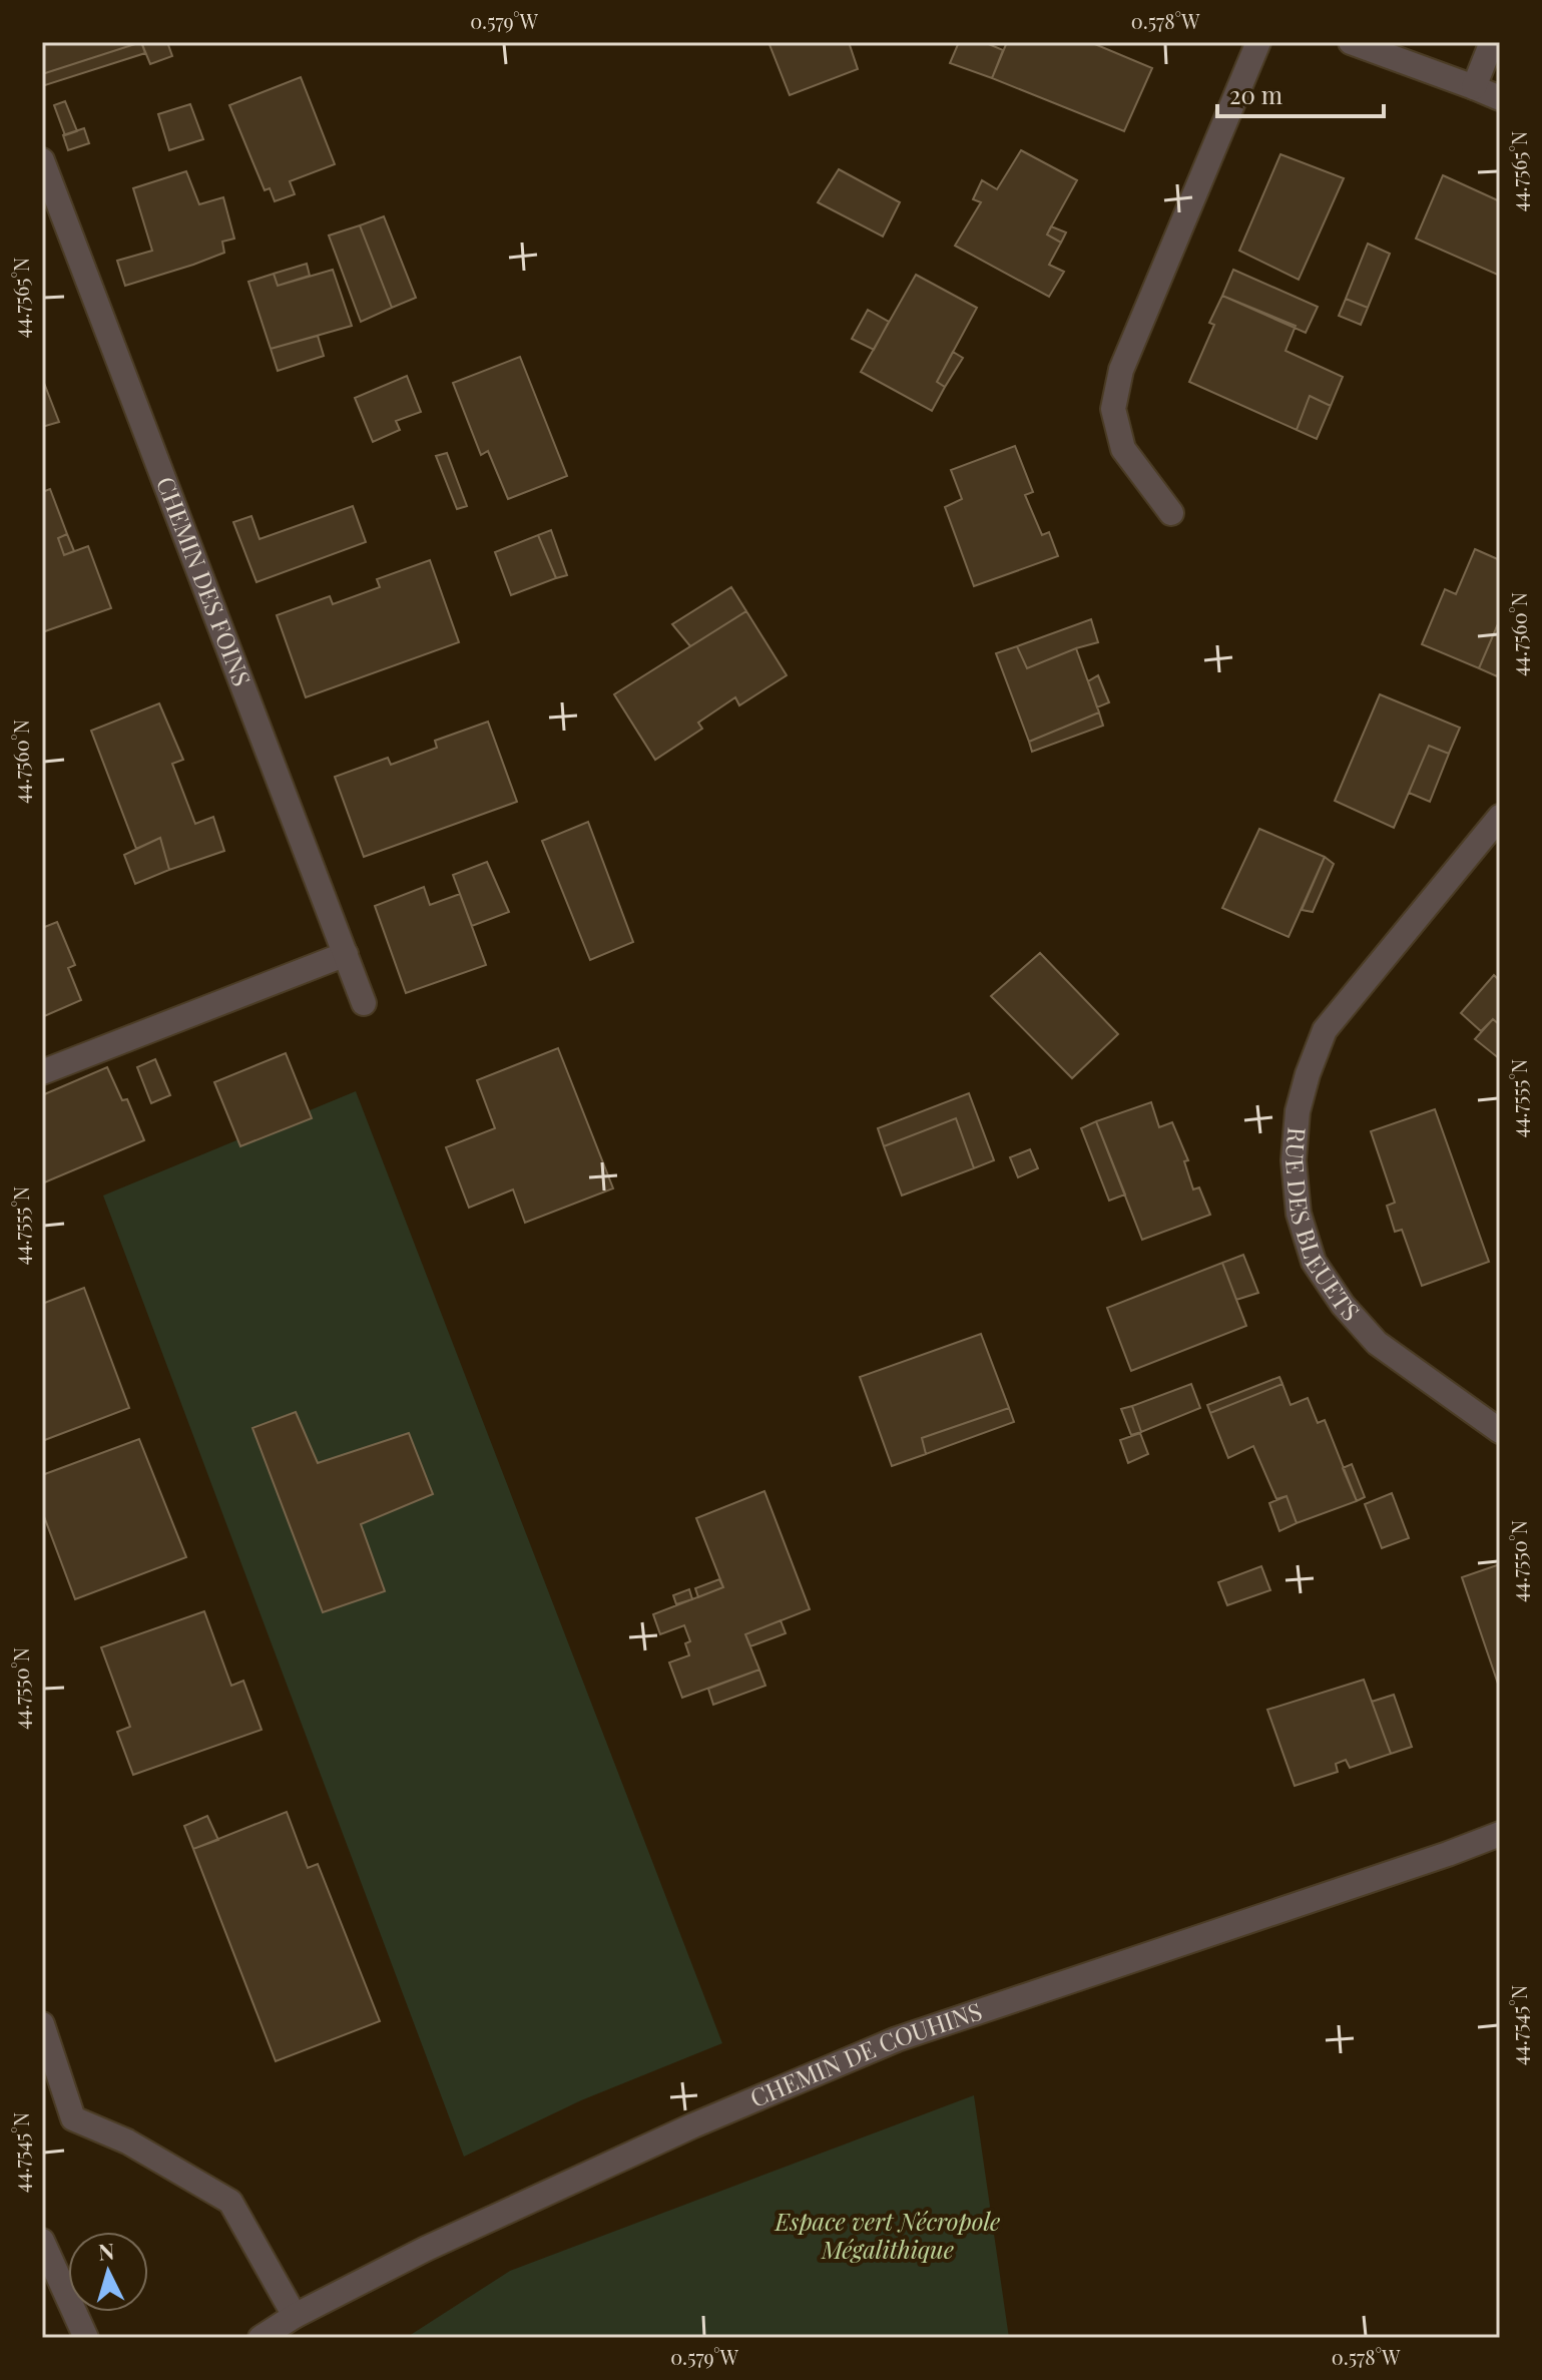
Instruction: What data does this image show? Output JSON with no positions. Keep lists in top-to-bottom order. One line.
{"streets":{"street":["CHEMIN DES FOINS","RUE DES BLEUETS","CHEMIN DE COUHINS"]},"parks":["Espace vert Nécropole Mégalithique"],"scale_bar":"20 m","north":"top","coordinates":["0.579°W","0.578°W","44.7565°N","44.7560°N","44.7555°N","44.7550°N","44.7545°N"]}
